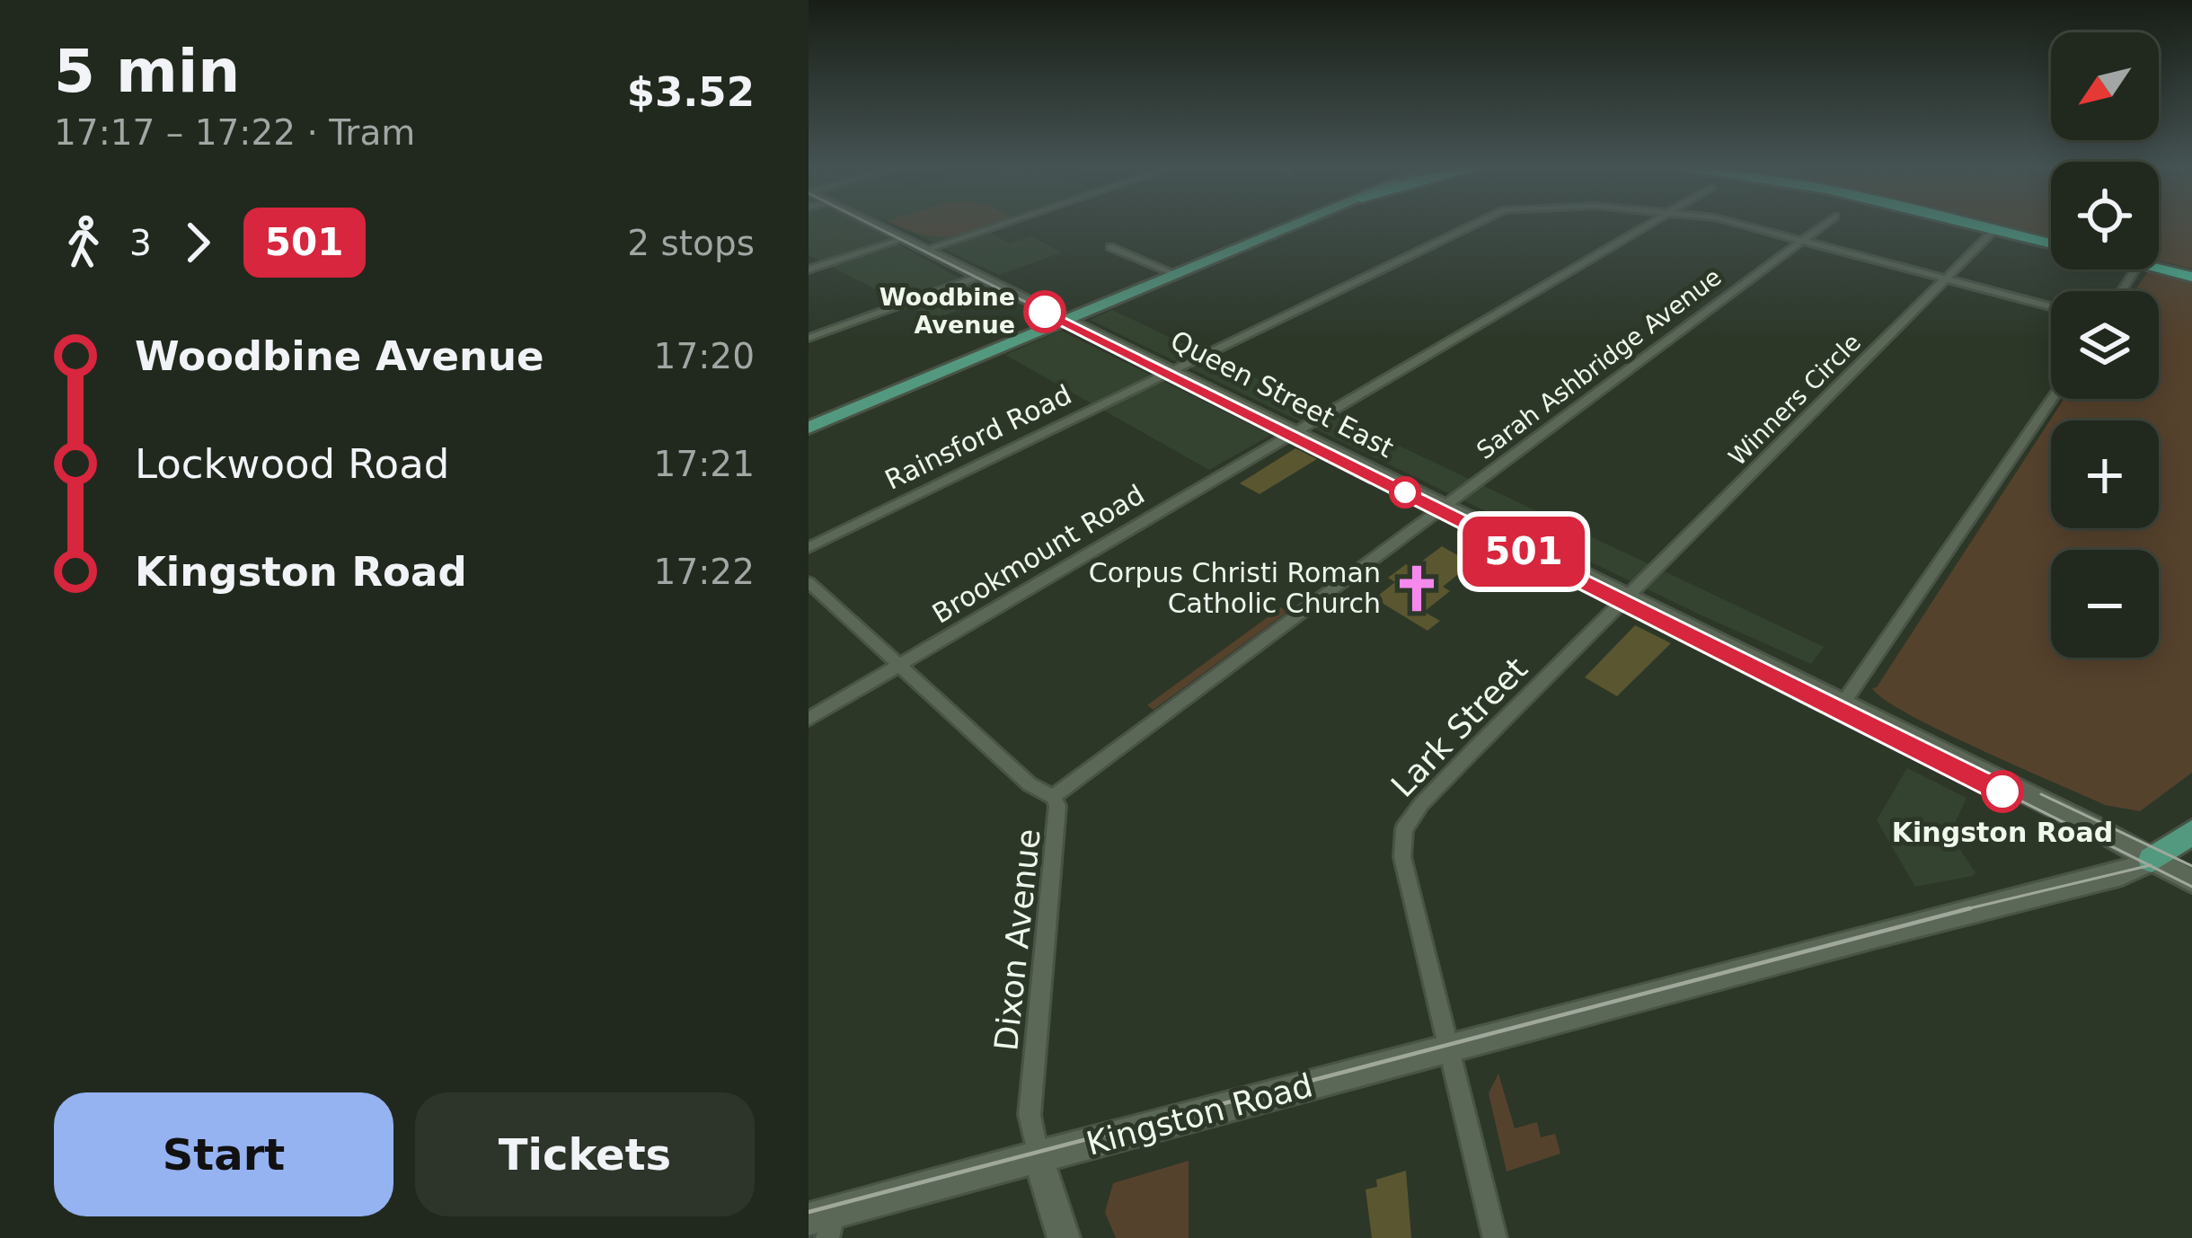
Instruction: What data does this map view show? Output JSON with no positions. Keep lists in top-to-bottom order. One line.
{"streets":{"main road":["Queen Street East","Kingston Road"],"street":["Sarah Ashbridge Avenue","Winners Circle","Rainsford Road","Brookmount Road","Lark Street","Dixon Avenue"]},"crossings":[["Sarah Ashbridge Avenue","Queen Street East"],["Sarah Ashbridge Avenue","Rainsford Road"],["Sarah Ashbridge Avenue","Dixon Avenue"],["Queen Street East","Winners Circle"],["Queen Street East","Rainsford Road"],["Queen Street East","Brookmount Road"],["Queen Street East","Lark Street"],["Queen Street East","Kingston Road"],["Winners Circle","Rainsford Road"],["Winners Circle","Lark Street"],["Brookmount Road","Dixon Avenue"],["Lark Street","Kingston Road"],["Dixon Avenue","Kingston Road"]],"places":{"other":["Woodbine Avenue","Kingston Road"],"church":["Corpus Christi Roman Catholic Church"]},"lines":["tram line 501"],"north":"bottom left","page":{"heading":["5 min","17:17 – 17:22 · Tram","$3.52"],"on_map":"501","map_buttons":["+","−"],"legs":["3","501","2 stops"],"list":[{"name":"Woodbine Avenue","value":"17:20"},{"name":"Lockwood Road","value":"17:21"},{"name":"Kingston Road","value":"17:22"}],"buttons":["Start","Tickets"]}}
